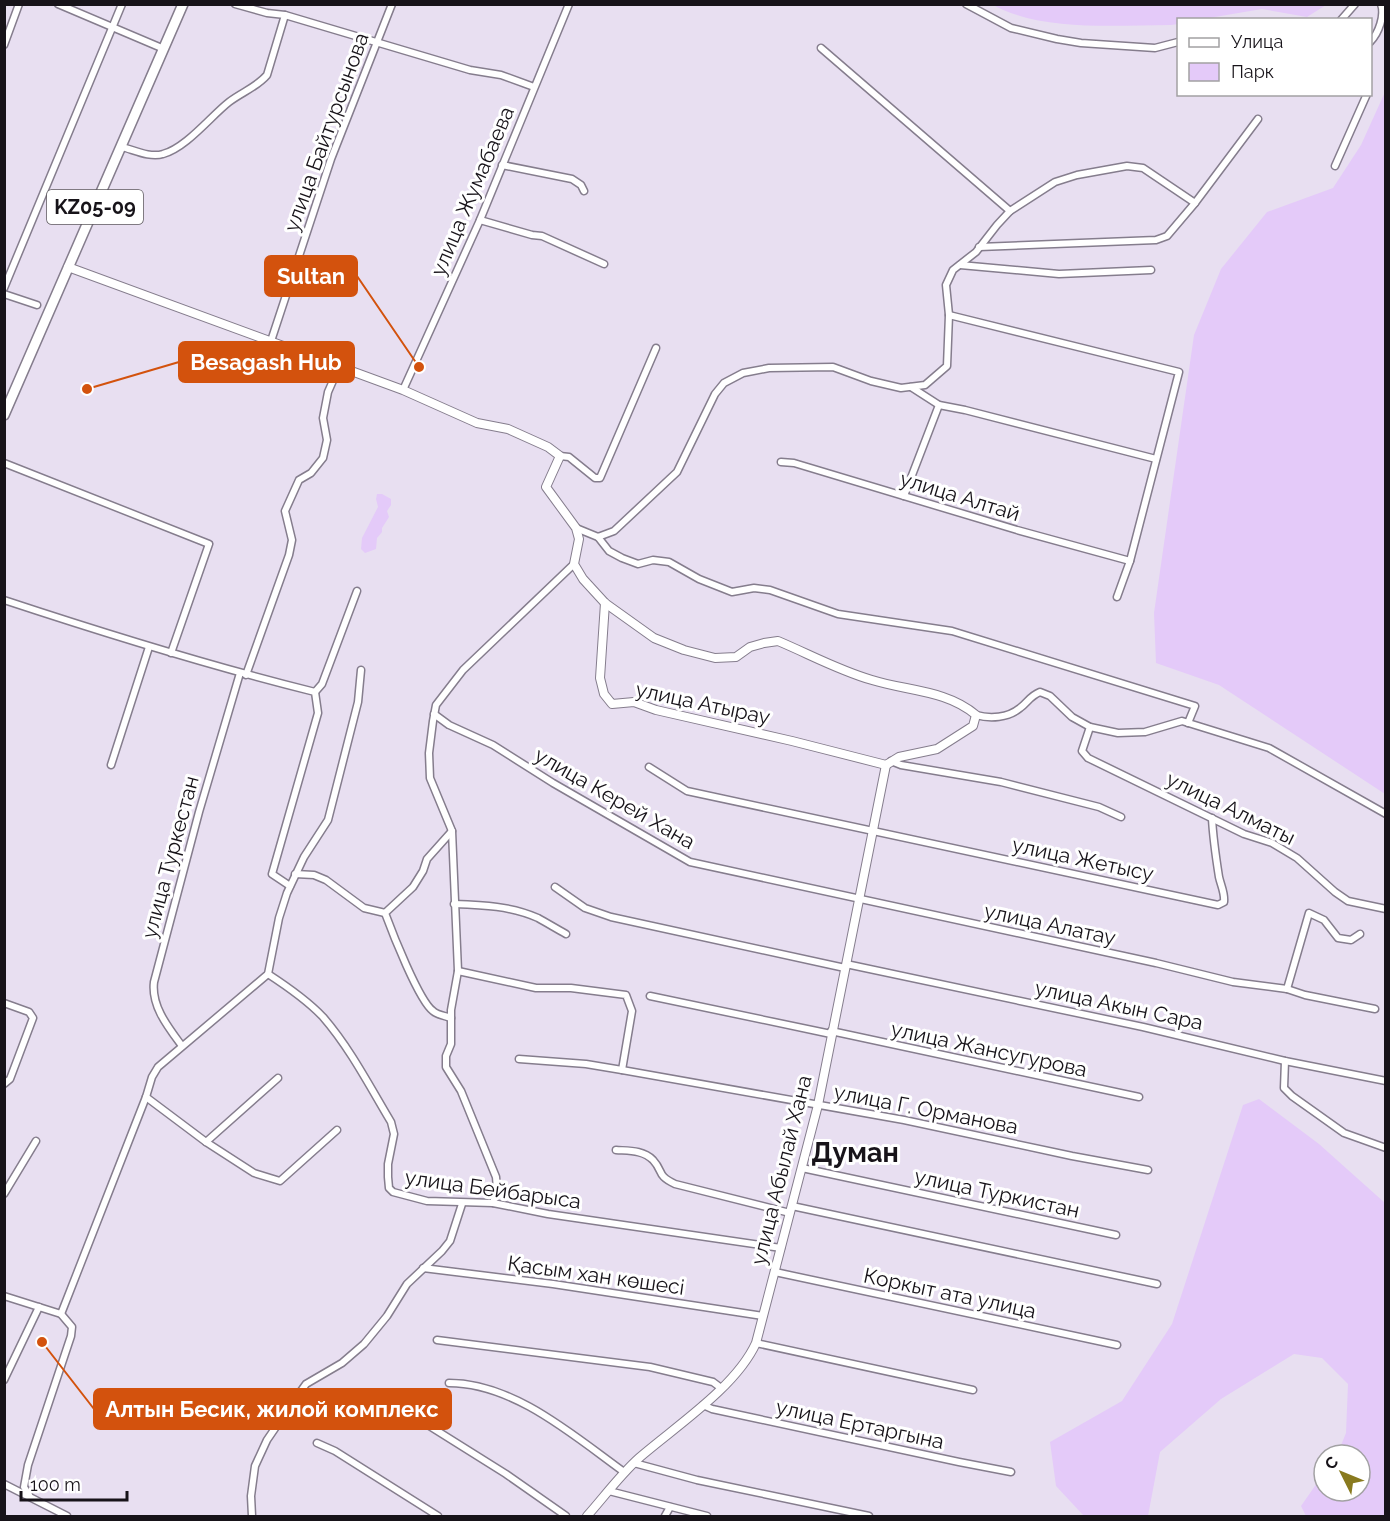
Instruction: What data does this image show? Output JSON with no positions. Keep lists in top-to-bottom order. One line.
{"streets":{"main road":["KZ05-09"],"street":["улица Байтурсынова","улица Жумабаева","улица Алтай","улица Атырау","улица Керей Хана","улица Алматы","улица Туркестан","улица Жетысу","улица Алатау","улица Акын Сара","улица Жансугурова","улица Г. Орманова","улица Абылай Хана","улица Бейбарыса","улица Туркистан","Қасым хан көшесі","Коркыт ата улица","улица Ертаргына"]},"crossings":[["улица Атырау","улица Абылай Хана"],["улица Керей Хана","улица Алатау"],["улица Керей Хана","улица Абылай Хана"],["улица Алматы","улица Жетысу"],["улица Жетысу","улица Абылай Хана"],["улица Алатау","улица Абылай Хана"],["улица Акын Сара","улица Абылай Хана"],["улица Жансугурова","улица Абылай Хана"],["улица Г. Орманова","улица Абылай Хана"],["улица Абылай Хана","улица Бейбарыса"],["улица Абылай Хана","улица Туркистан"],["улица Абылай Хана","Қасым хан көшесі"],["улица Абылай Хана","Коркыт ата улица"],["улица Абылай Хана","улица Ертаргына"]],"districts":["Думан"],"places":["Sultan","Besagash Hub","Алтын Бесик, жилой комплекс"],"legend":["Улица","Парк"],"scale_bar":"100 m","north":"top left"}
